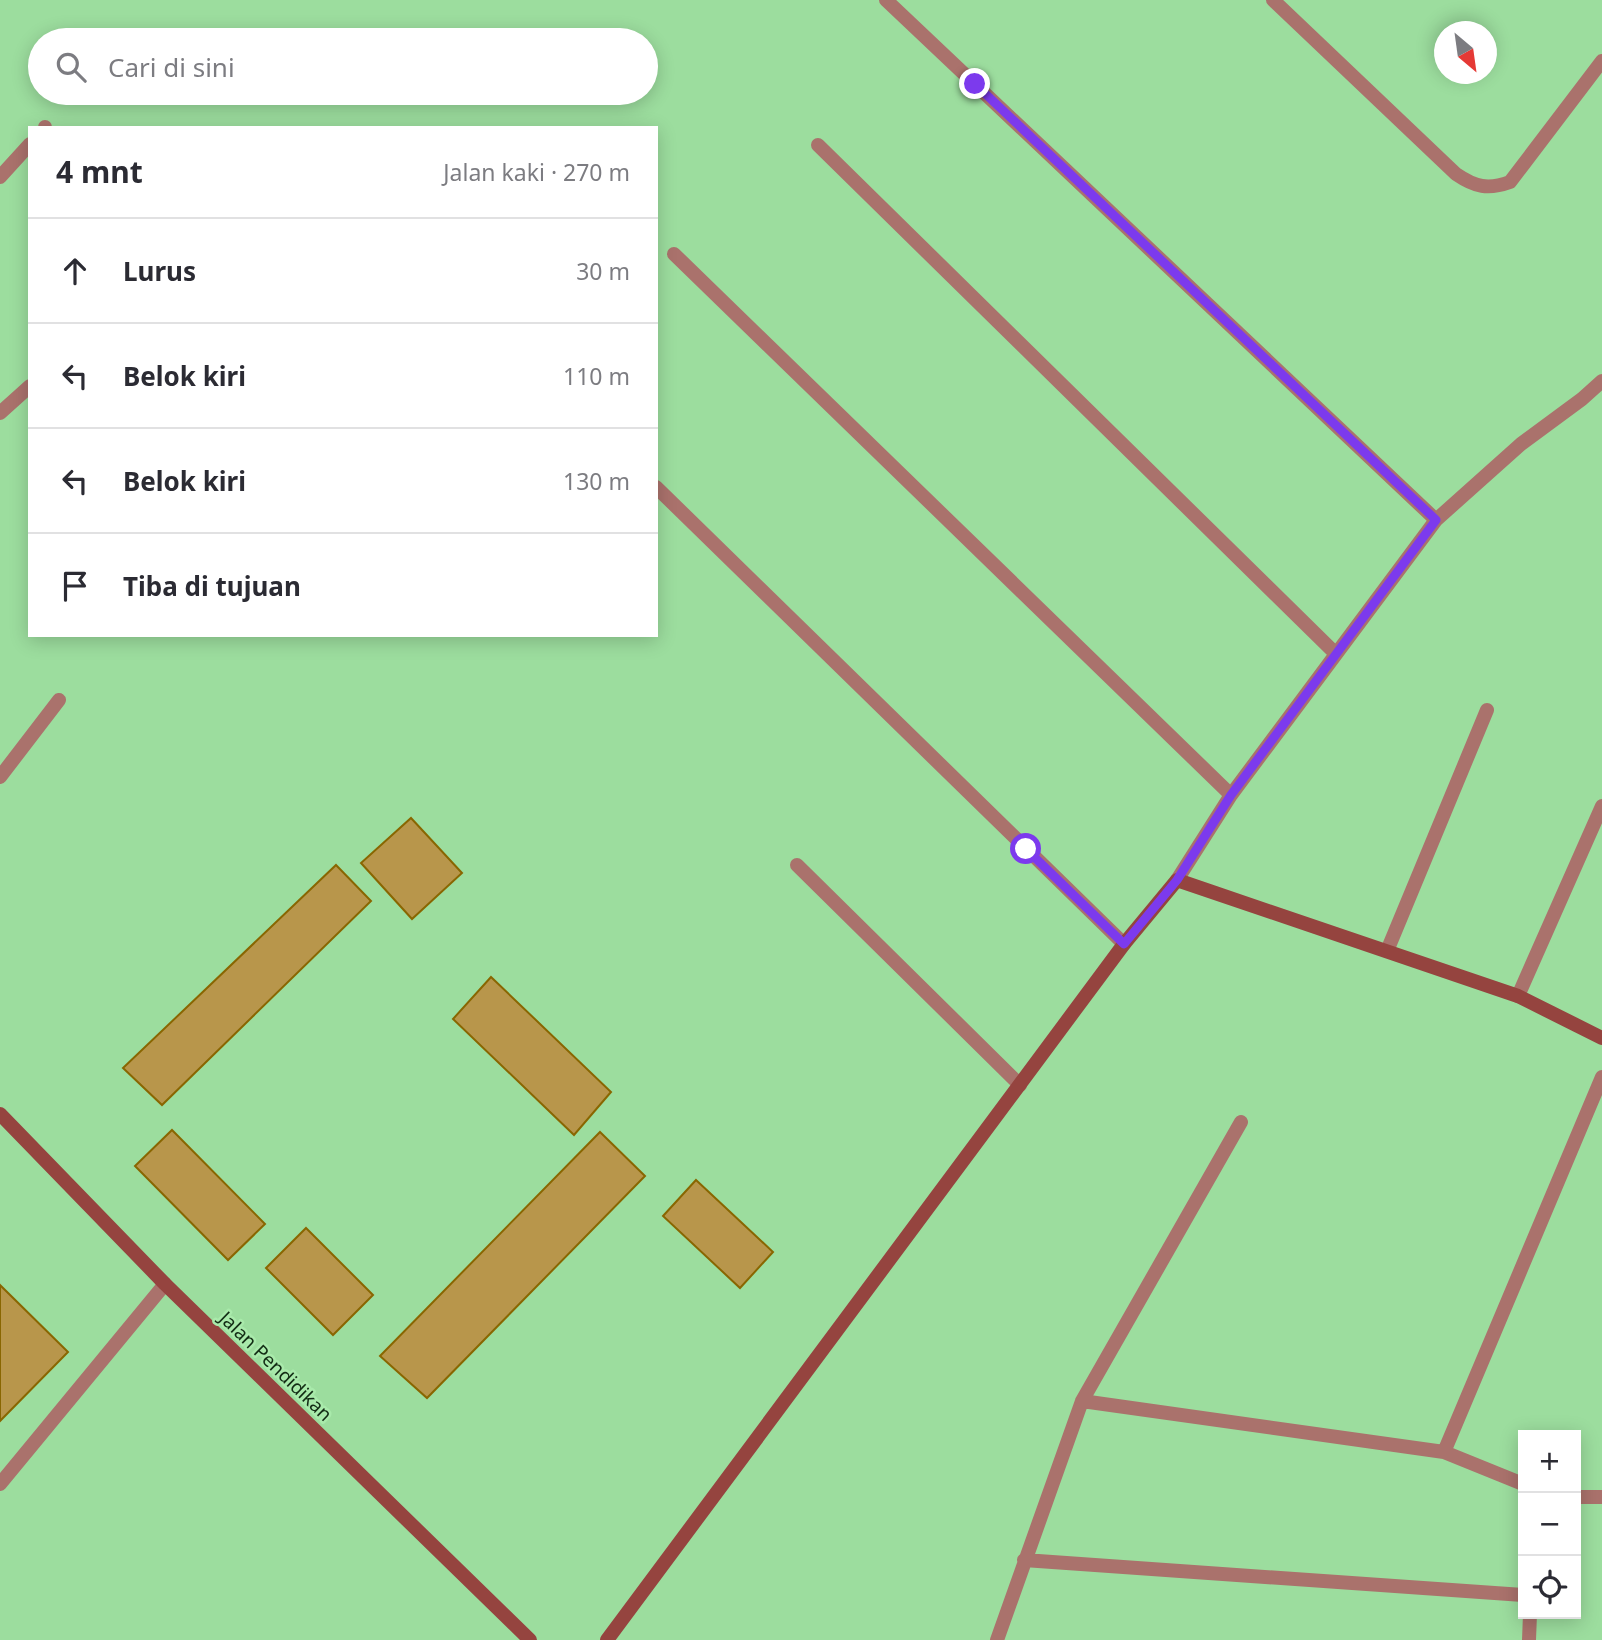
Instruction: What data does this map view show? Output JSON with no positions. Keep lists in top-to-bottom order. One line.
{"streets":{"street":["Jalan Pendidikan"]},"north":"bottom right","page":{"search":"Cari di sini","heading":["4 mnt","Jalan kaki · 270 m"],"list":[["Lurus","30 m"],["Belok kiri","110 m"],["Belok kiri","130 m"],"Tiba di tujuan"],"map_buttons":["+","−"]}}
